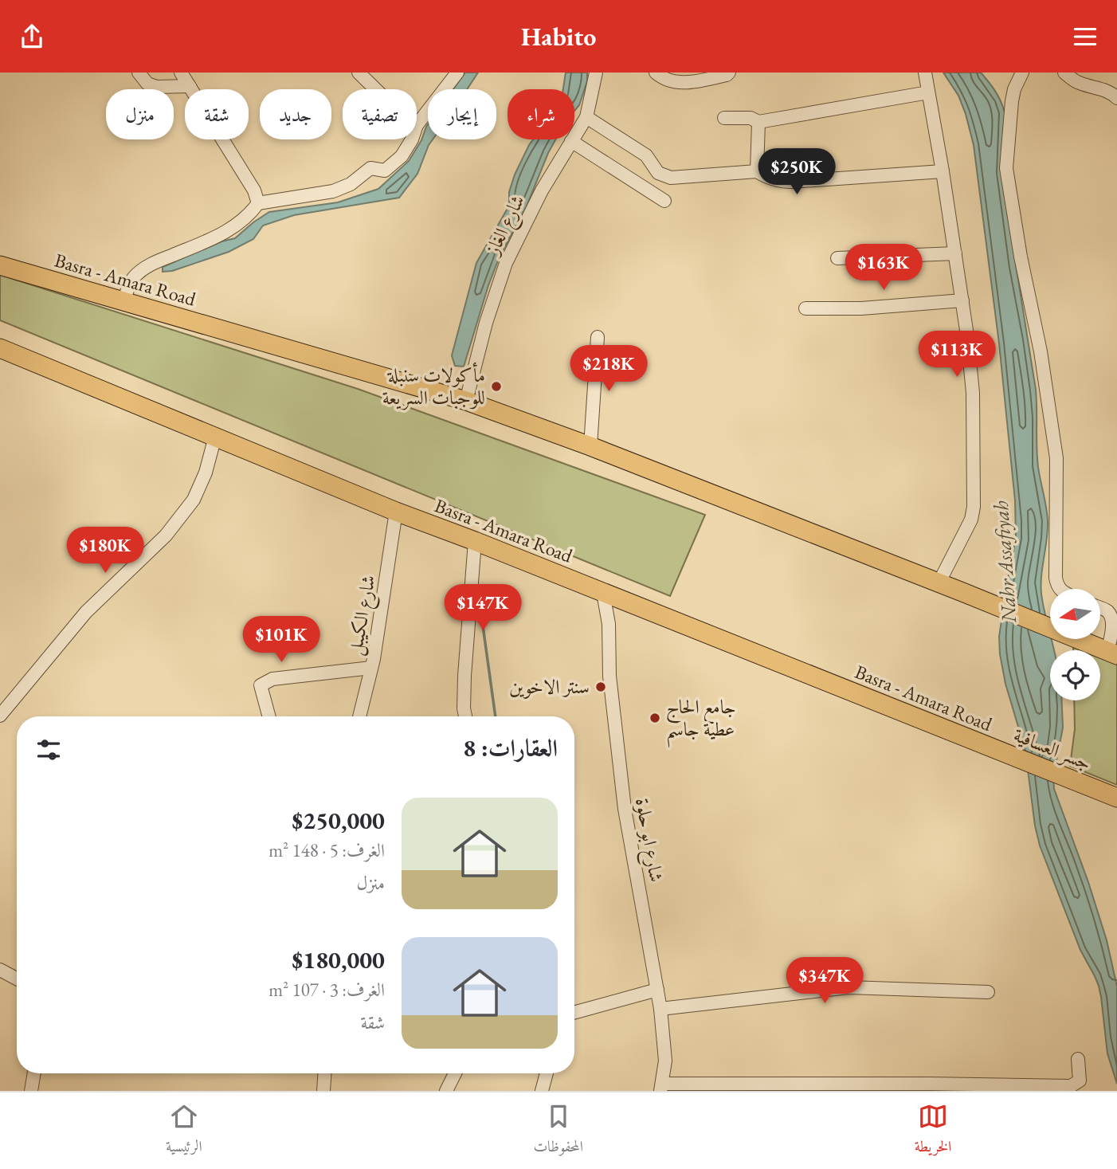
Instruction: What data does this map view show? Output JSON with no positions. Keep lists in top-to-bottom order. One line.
{"streets":{"highway":["Basra - Amara Road","جسر العسافية"],"street":["شارع الغاز","شارع الكيبل","شارع ابو حلوة"]},"crossings":[["شارع الغاز","Basra - Amara Road"],["Basra - Amara Road","شارع الكيبل"],["Basra - Amara Road","جسر العسافية"],["Basra - Amara Road","شارع ابو حلوة"]],"water":["Nahr Assafiyah"],"places":["مأكولات سنبلة للوجبات السريعة","سنتر الاخوين","جامع الحاج عطية جاسم"],"north":"left","page":{"header":"Habito","chip":["شراء","إيجار","تصفية","جديد","شقة","منزل"],"price":["$250K","$163K","$113K","$218K","$180K","$147K","$101K","$347K"],"heading":"العقارات: 8","list":[{"name":"$250,000","note":"الغرف: 5 · 148 m² · منزل"},{"name":"$180,000","note":"الغرف: 3 · 107 m² · شقة"}],"tabs":["الخريطة","المحفوظات","الرئيسية"]}}
